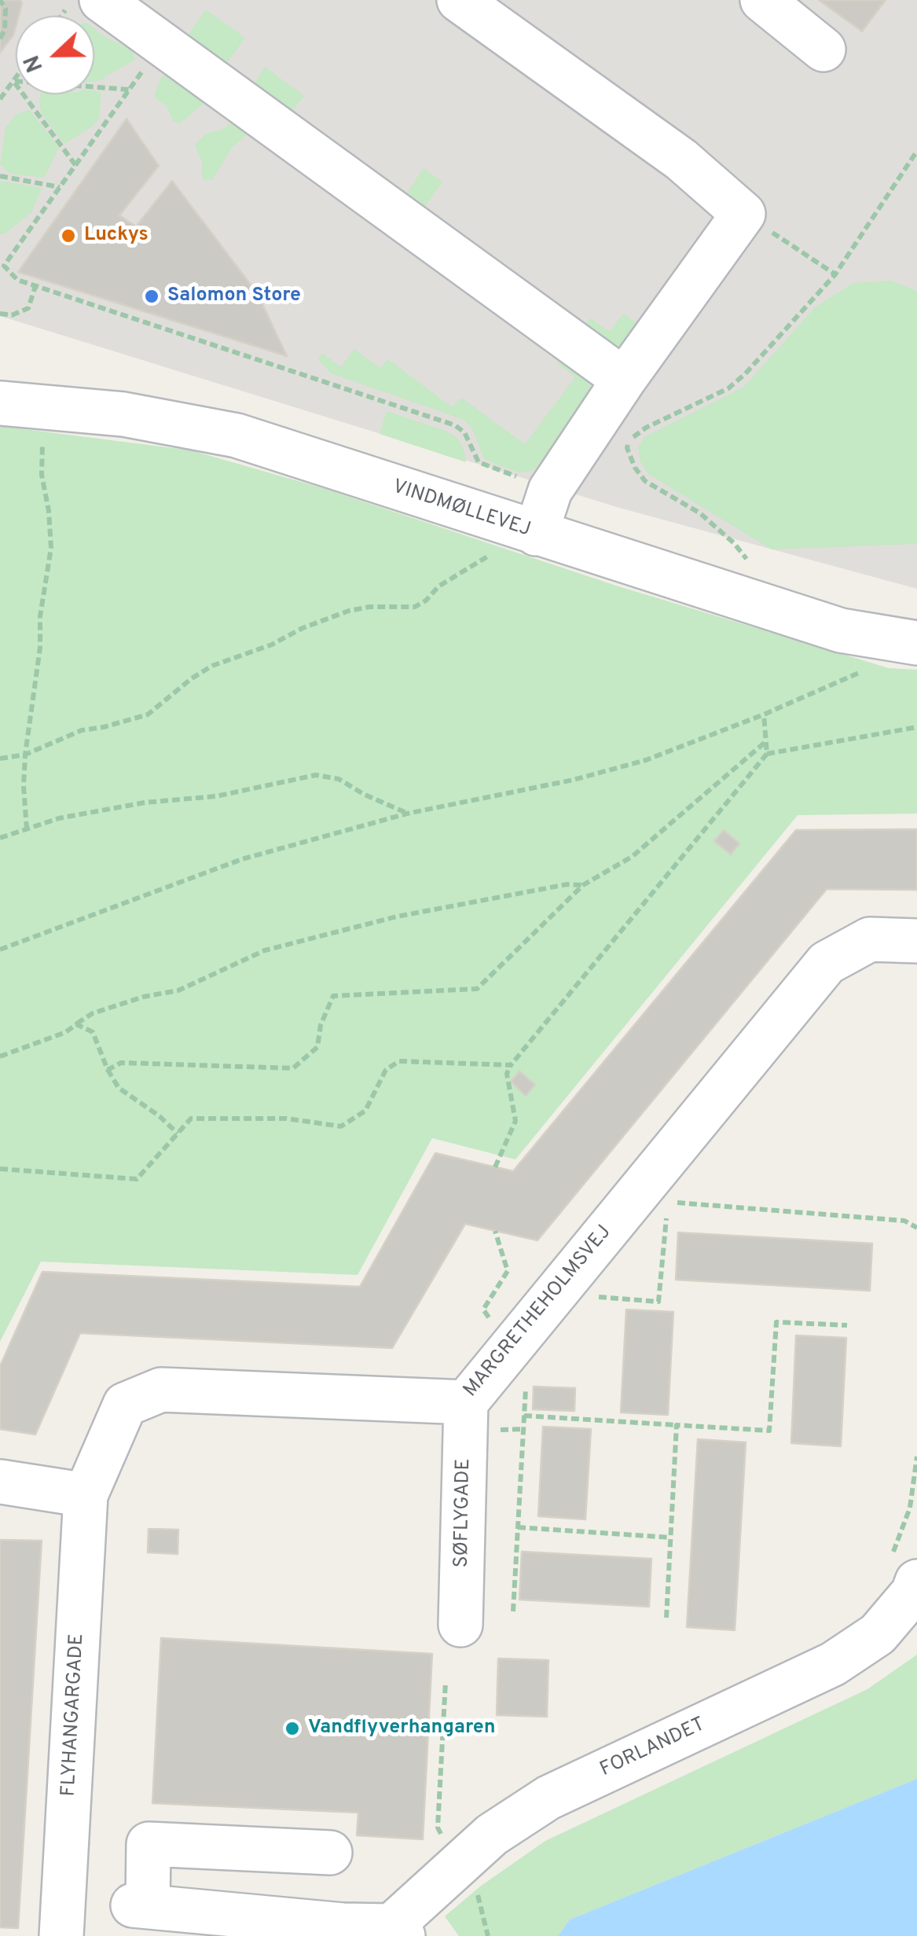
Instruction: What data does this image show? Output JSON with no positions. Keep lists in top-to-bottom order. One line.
{"streets":{"street":["VINDMØLLEVEJ","MARGRETHEHOLMSVEJ","SØFLYGADE","FLYHANGARGADE","FORLANDET"]},"crossings":[["MARGRETHEHOLMSVEJ","SØFLYGADE"],["MARGRETHEHOLMSVEJ","FLYHANGARGADE"]],"places":["Luckys","Salomon Store","Vandflyverhangaren"],"north":"left"}
